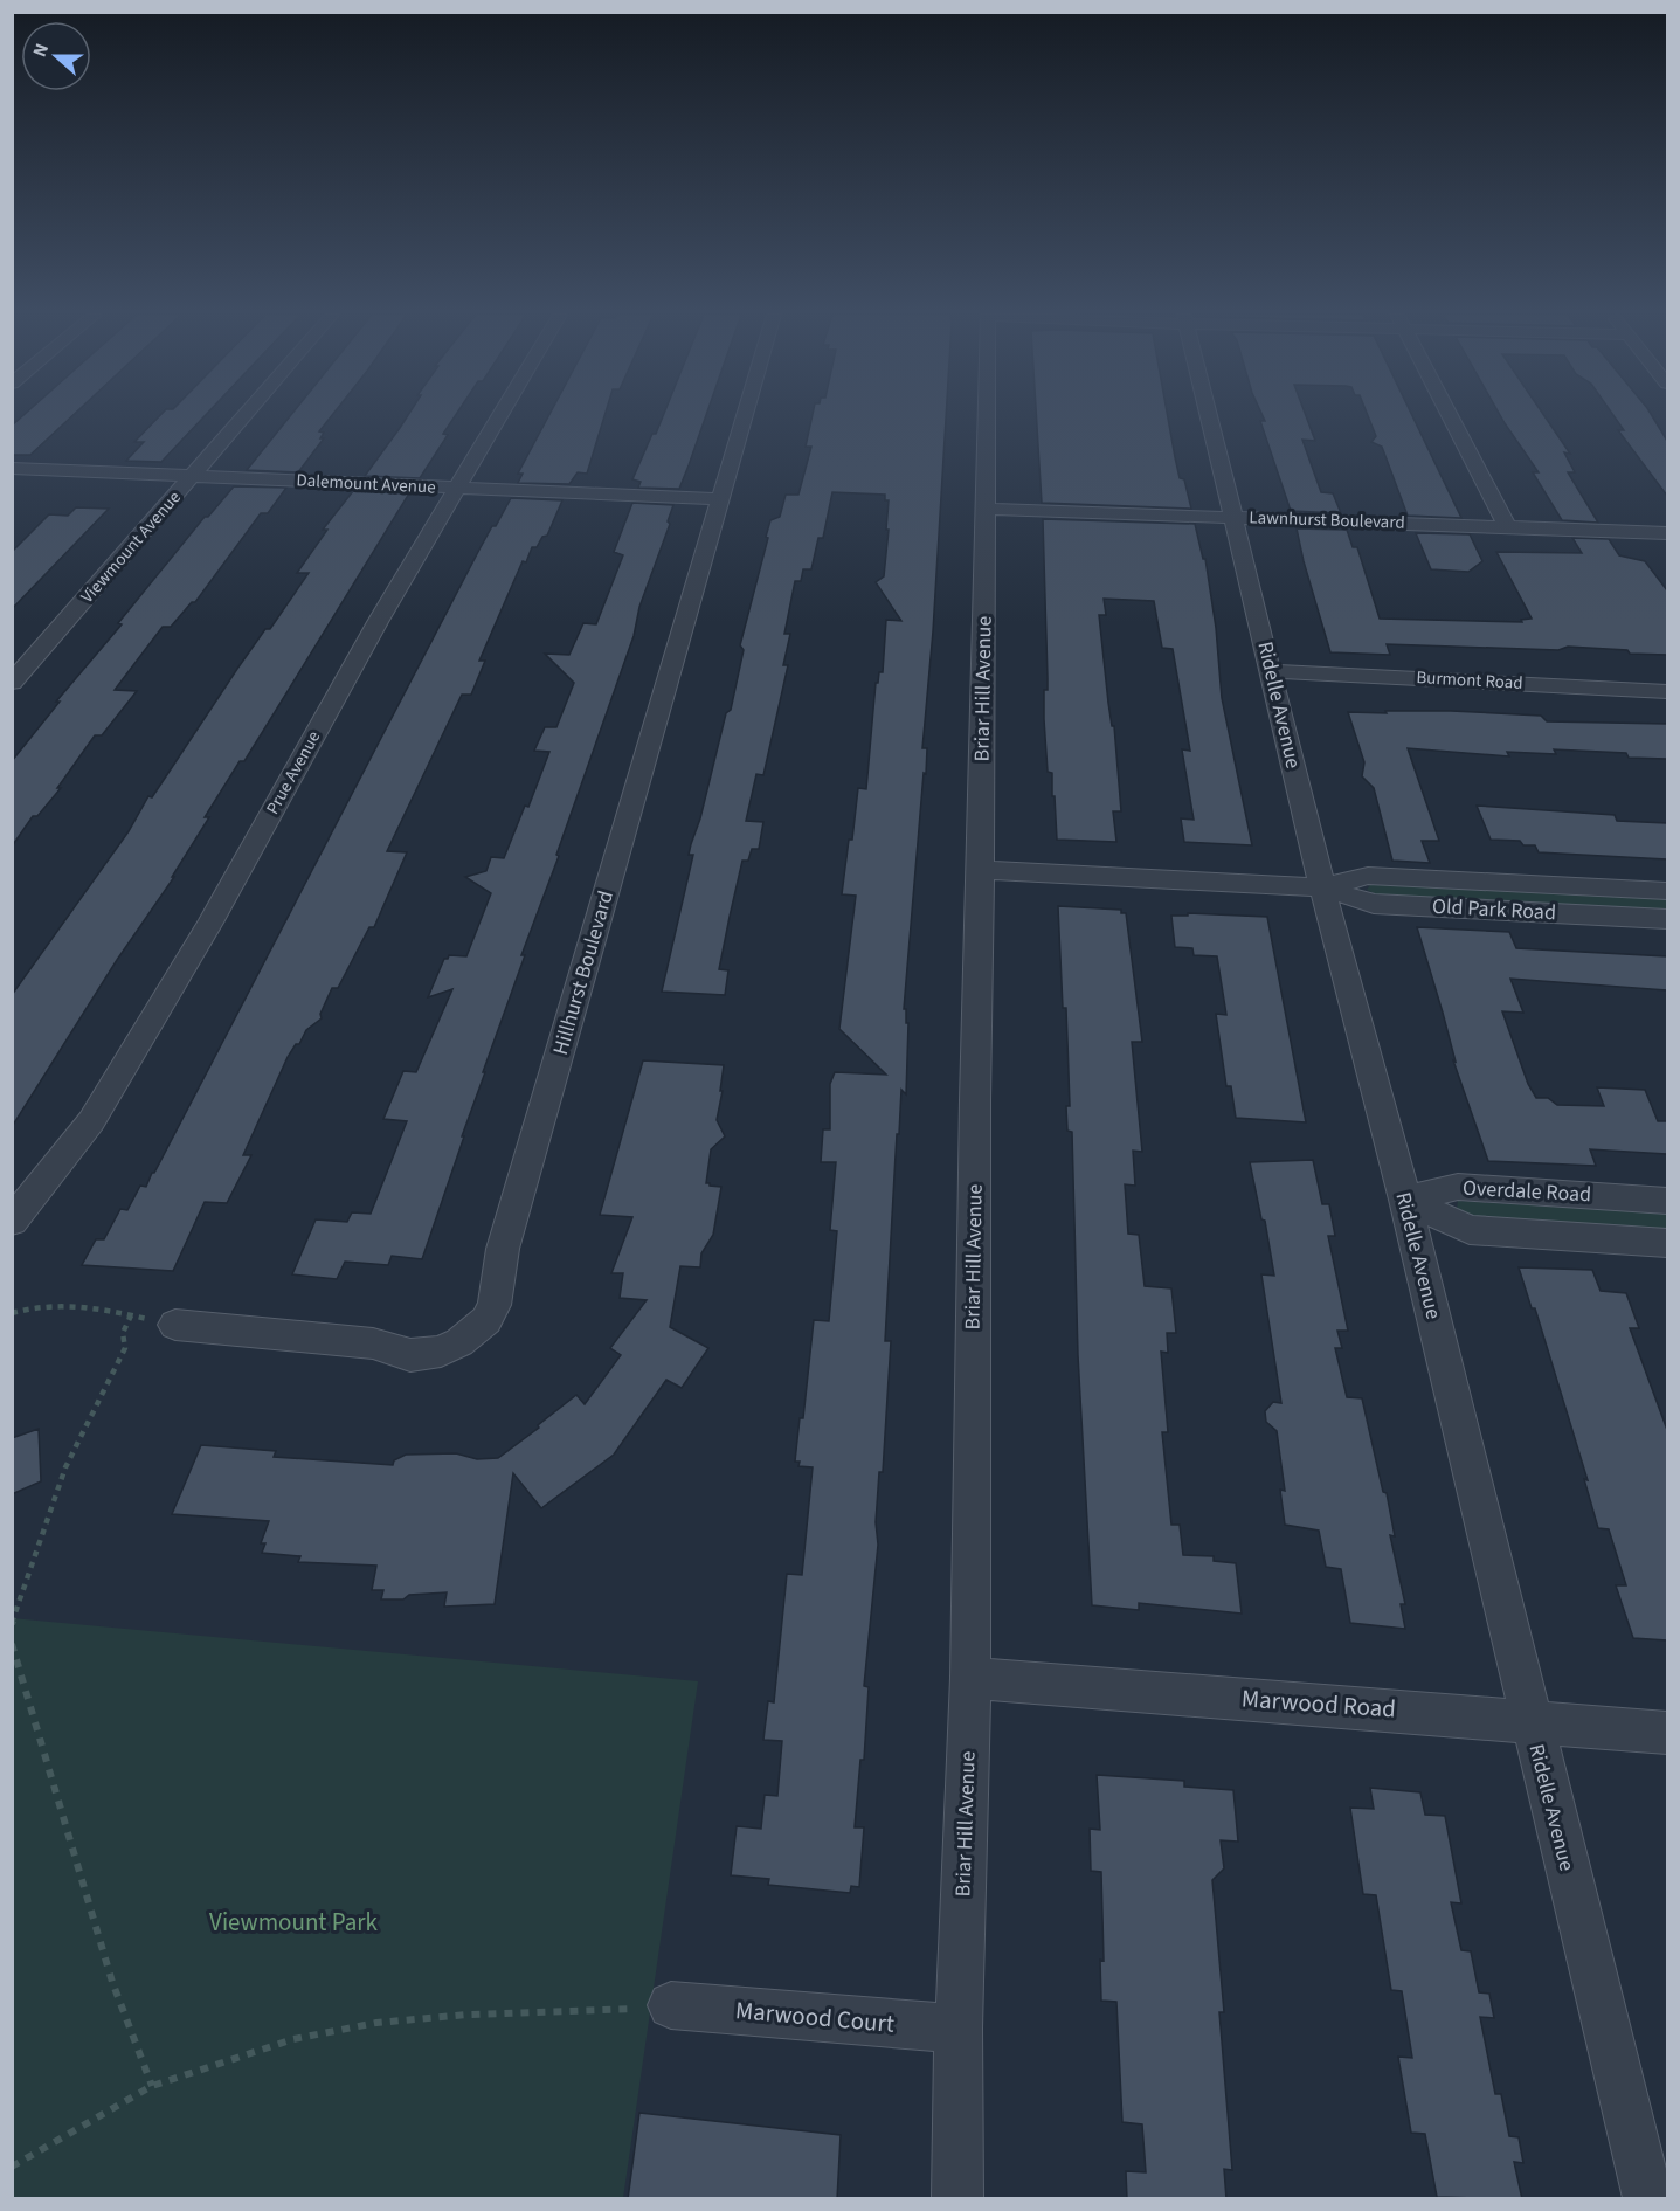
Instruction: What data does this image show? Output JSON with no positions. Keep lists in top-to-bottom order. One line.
{"streets":{"street":["Dalemount Avenue","Lawnhurst Boulevard","Viewmount Avenue","Burmont Road","Briar Hill Avenue","Ridelle Avenue","Prue Avenue","Old Park Road","Hillhurst Boulevard","Overdale Road","Marwood Road","Marwood Court"]},"crossings":[["Dalemount Avenue","Viewmount Avenue"],["Dalemount Avenue","Prue Avenue"],["Dalemount Avenue","Hillhurst Boulevard"],["Lawnhurst Boulevard","Briar Hill Avenue"],["Lawnhurst Boulevard","Ridelle Avenue"],["Burmont Road","Ridelle Avenue"],["Briar Hill Avenue","Old Park Road"],["Briar Hill Avenue","Marwood Road"],["Briar Hill Avenue","Marwood Court"],["Ridelle Avenue","Old Park Road"],["Ridelle Avenue","Overdale Road"],["Ridelle Avenue","Marwood Road"]],"parks":["Viewmount Park"],"north":"left"}
